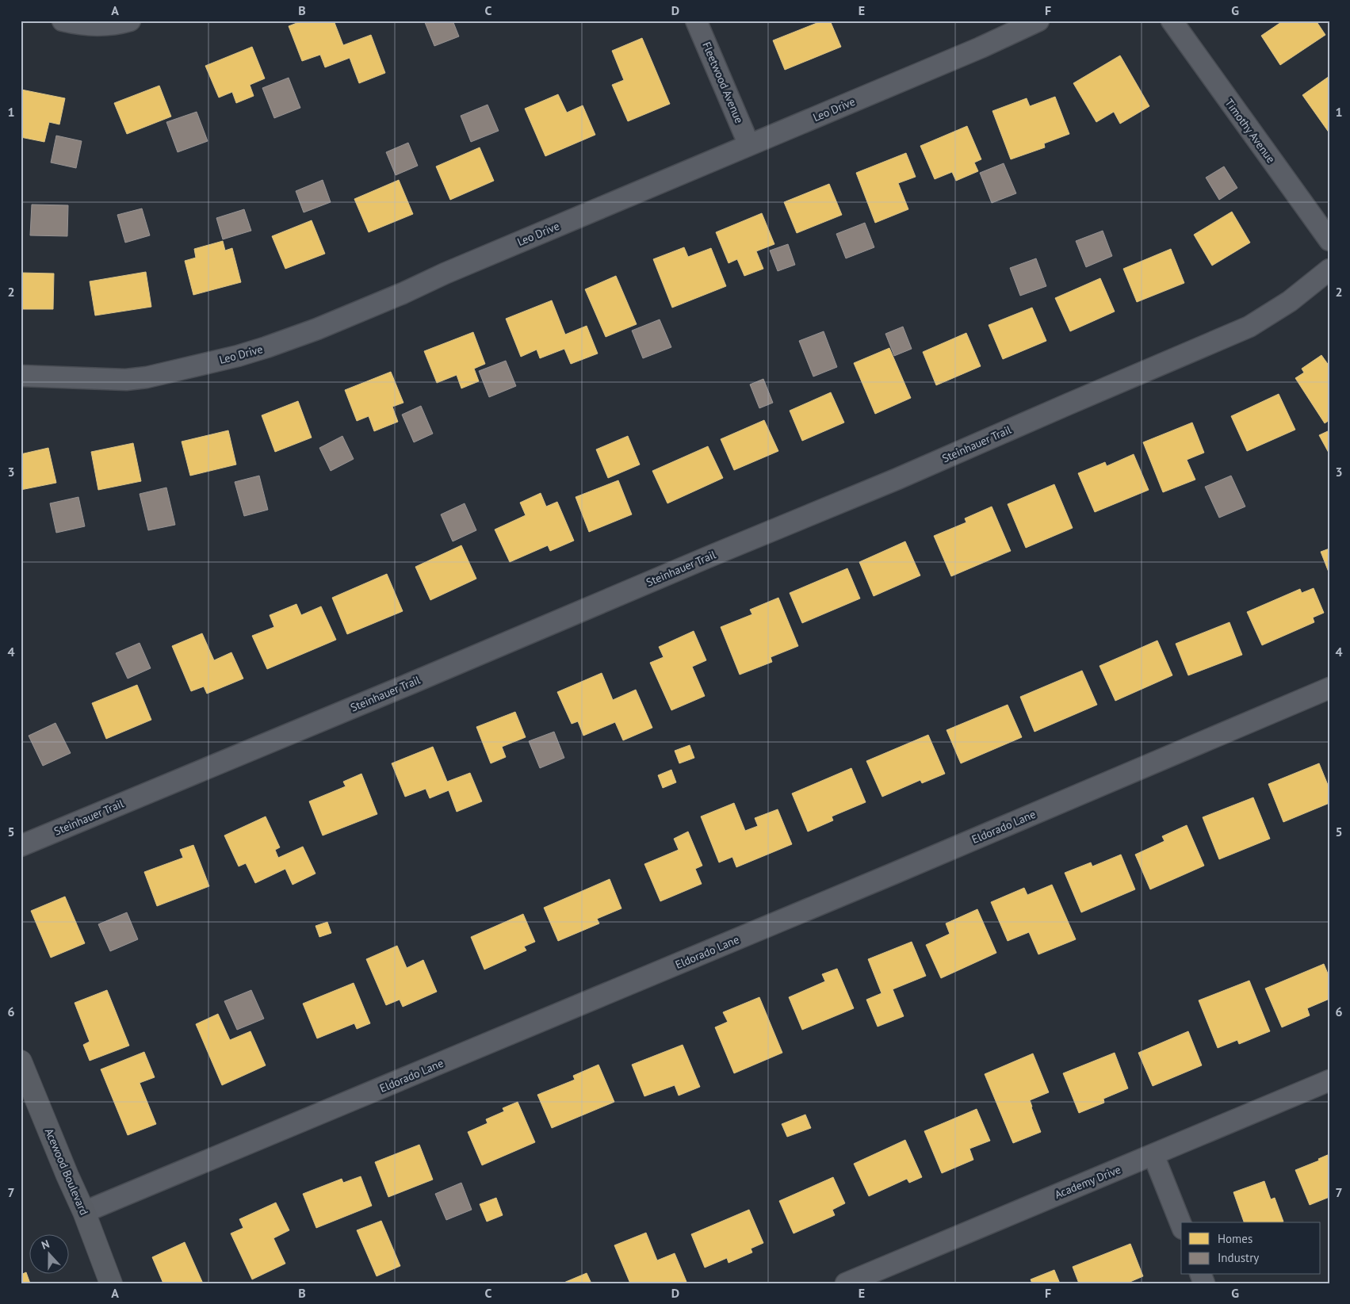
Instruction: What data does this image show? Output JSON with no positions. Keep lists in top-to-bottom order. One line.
{"streets":{"street":["Fleetwood Avenue","Leo Drive","Timothy Avenue","Steinhauer Trail","Eldorado Lane","Acewood Boulevard","Academy Drive"]},"crossings":[["Fleetwood Avenue","Leo Drive"],["Eldorado Lane","Acewood Boulevard"]],"legend":["Homes","Industry"],"north":"top","grid":{"columns":["A","B","C","D","E","F","G"],"rows":["1","2","3","4","5","6","7"]}}
